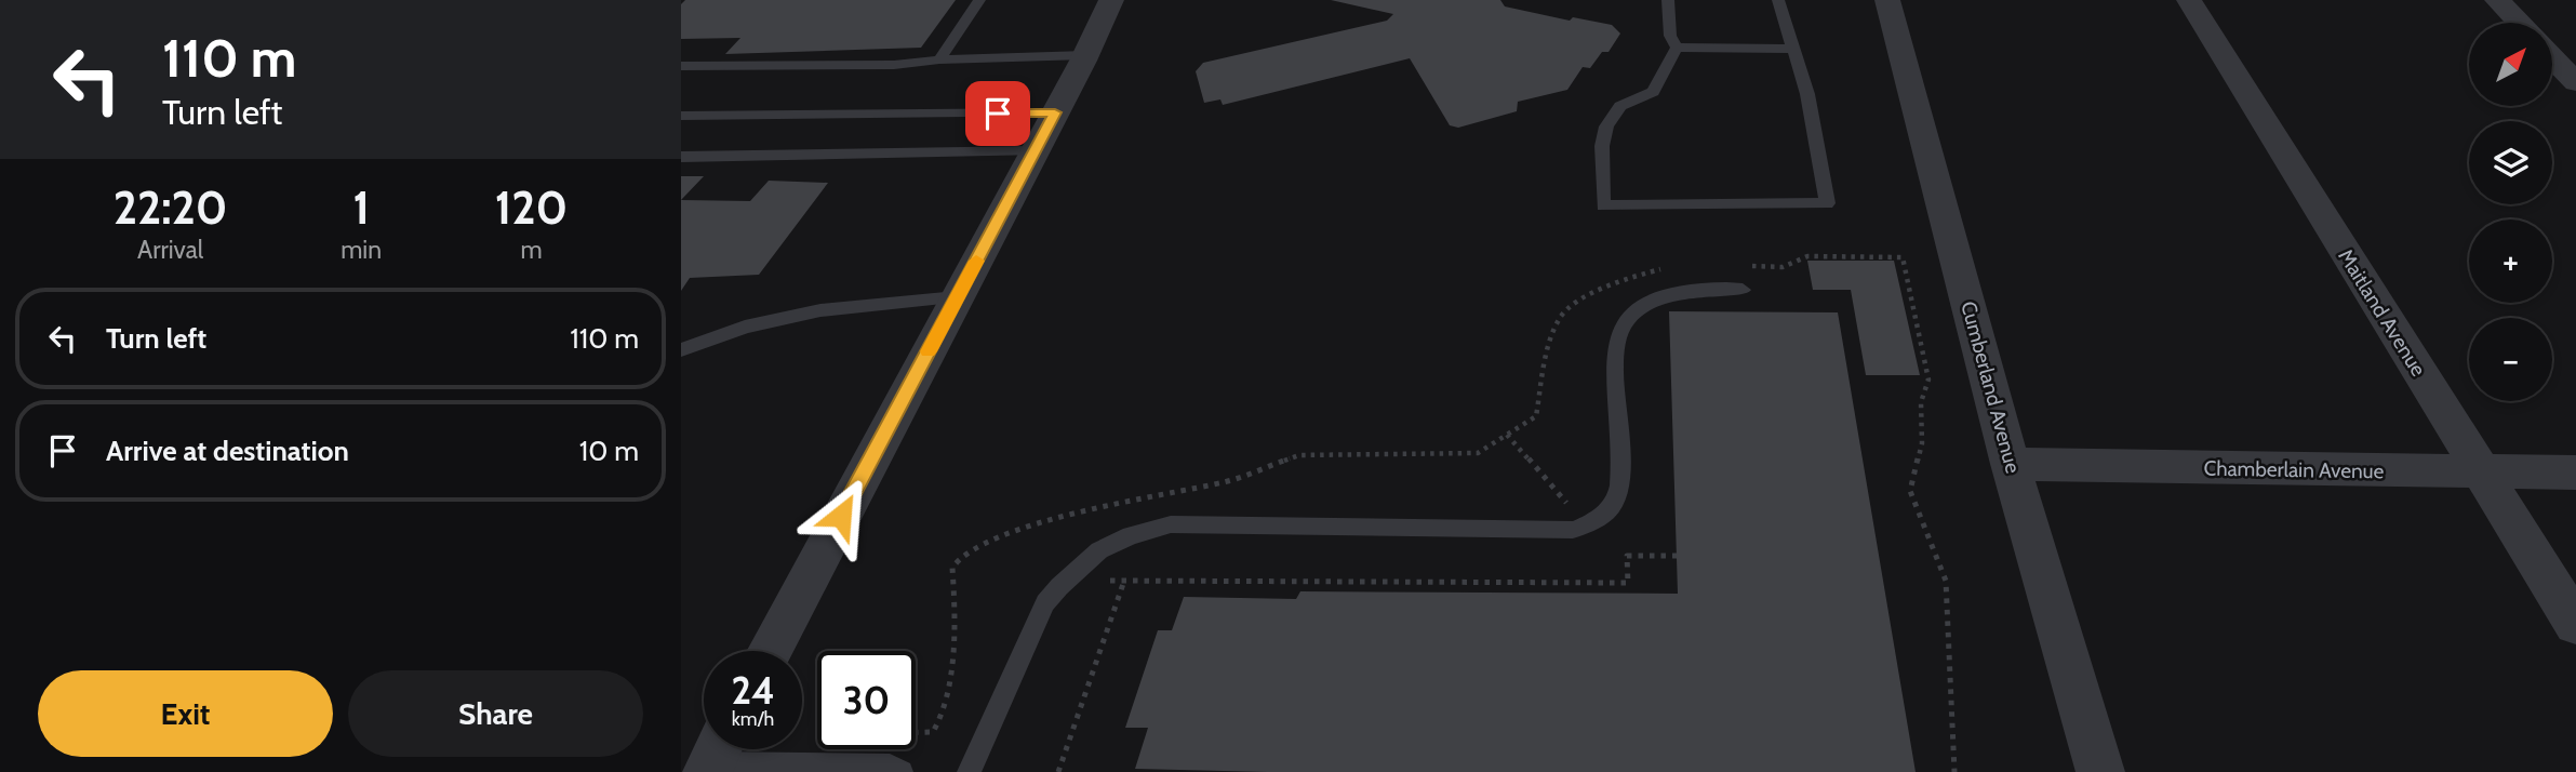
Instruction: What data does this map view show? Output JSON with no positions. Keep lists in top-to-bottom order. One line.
{"streets":{"street":["Maitland Avenue","Cumberland Avenue","Chamberlain Avenue"]},"crossings":[["Maitland Avenue","Chamberlain Avenue"],["Cumberland Avenue","Chamberlain Avenue"]],"north":"top right","page":{"turn":["110 m","Turn left"],"map_buttons":["+","−"],"eta":["22:20","Arrival","1","min","120","m"],"list":[{"name":"Turn left","value":"110 m"},{"name":"Arrive at destination","value":"10 m"}],"speed":"24 km/h","limit":"30","buttons":["Exit","Share"]}}
